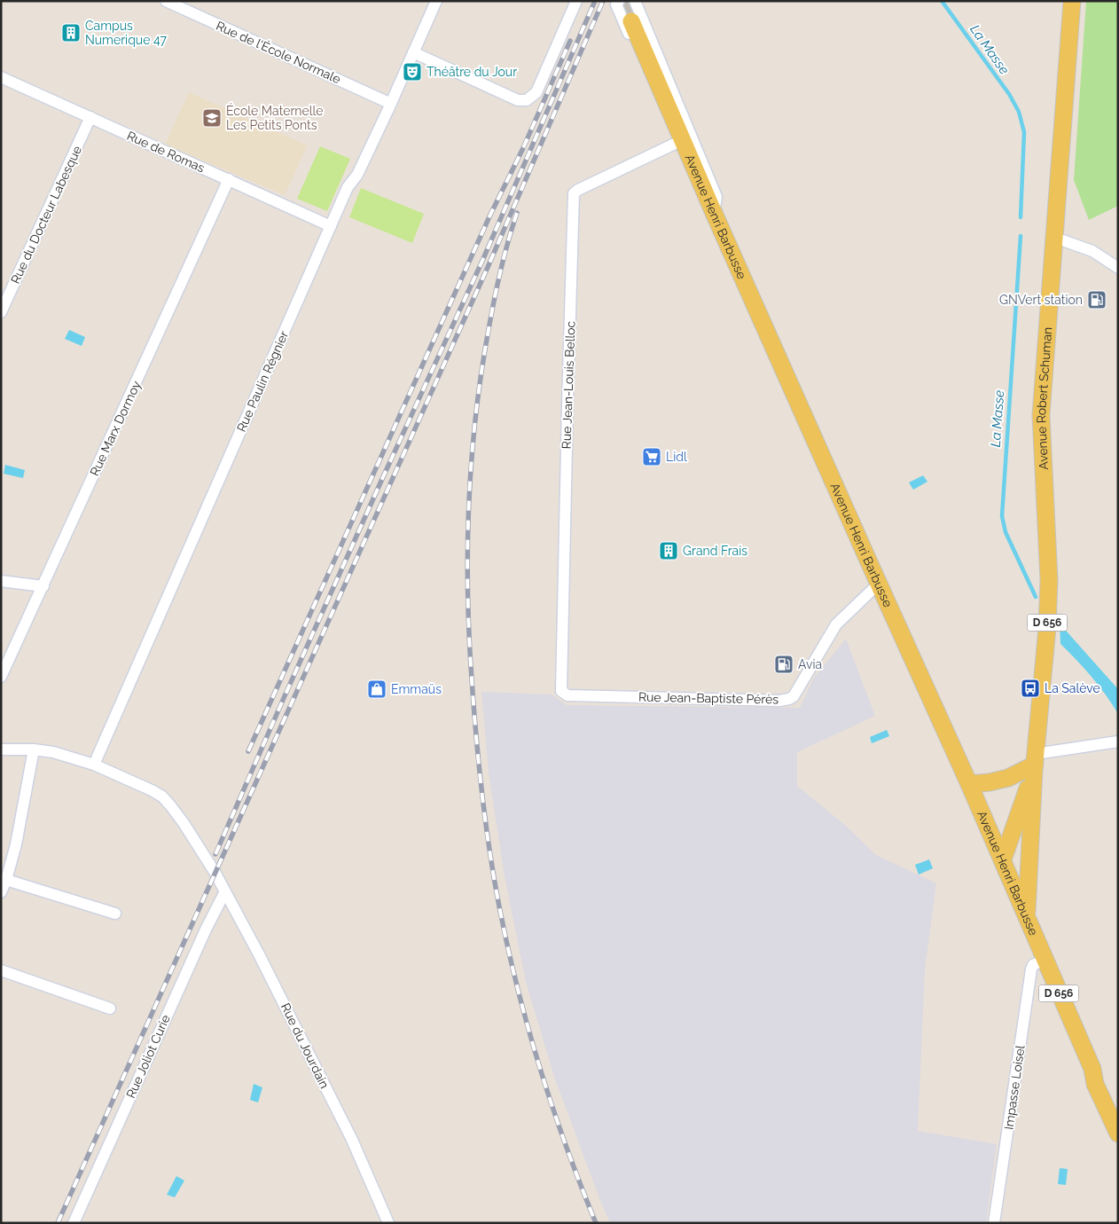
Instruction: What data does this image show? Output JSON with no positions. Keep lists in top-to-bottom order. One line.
{"streets":{"main road":["Avenue Henri Barbusse","Avenue Robert Schuman","D 656"],"street":["Rue de l'École Normale","Rue de Romas","Rue du Docteur Labesque","Rue Paulin Régnier","Rue Jean-Louis Belloc","Rue Marx Dormoy","Rue Jean-Baptiste Pérès","Rue du Jourdain","Rue Joliot Curie","Impasse Loisel"]},"crossings":[["Rue de l'École Normale","Rue Paulin Régnier"],["Rue de Romas","Rue du Docteur Labesque"],["Rue de Romas","Rue Paulin Régnier"],["Rue de Romas","Rue Marx Dormoy"],["Avenue Henri Barbusse","Avenue Robert Schuman"],["Avenue Henri Barbusse","Rue Jean-Baptiste Pérès"],["Avenue Henri Barbusse","Impasse Loisel"],["Rue Paulin Régnier","Rue du Jourdain"],["Rue Jean-Louis Belloc","Rue Jean-Baptiste Pérès"],["Rue du Jourdain","Rue Joliot Curie"]],"water":["La Masse"],"places":{"building":["Campus Numerique 47","Grand Frais"],"theatre":["Théâtre du Jour"],"school or university":["École Maternelle Les Petits Ponts"],"fuel station":["GNVert station","Avia"],"supermarket":["Lidl"],"bus stop":["La Salève"],"shop":["Emmaüs"]}}
